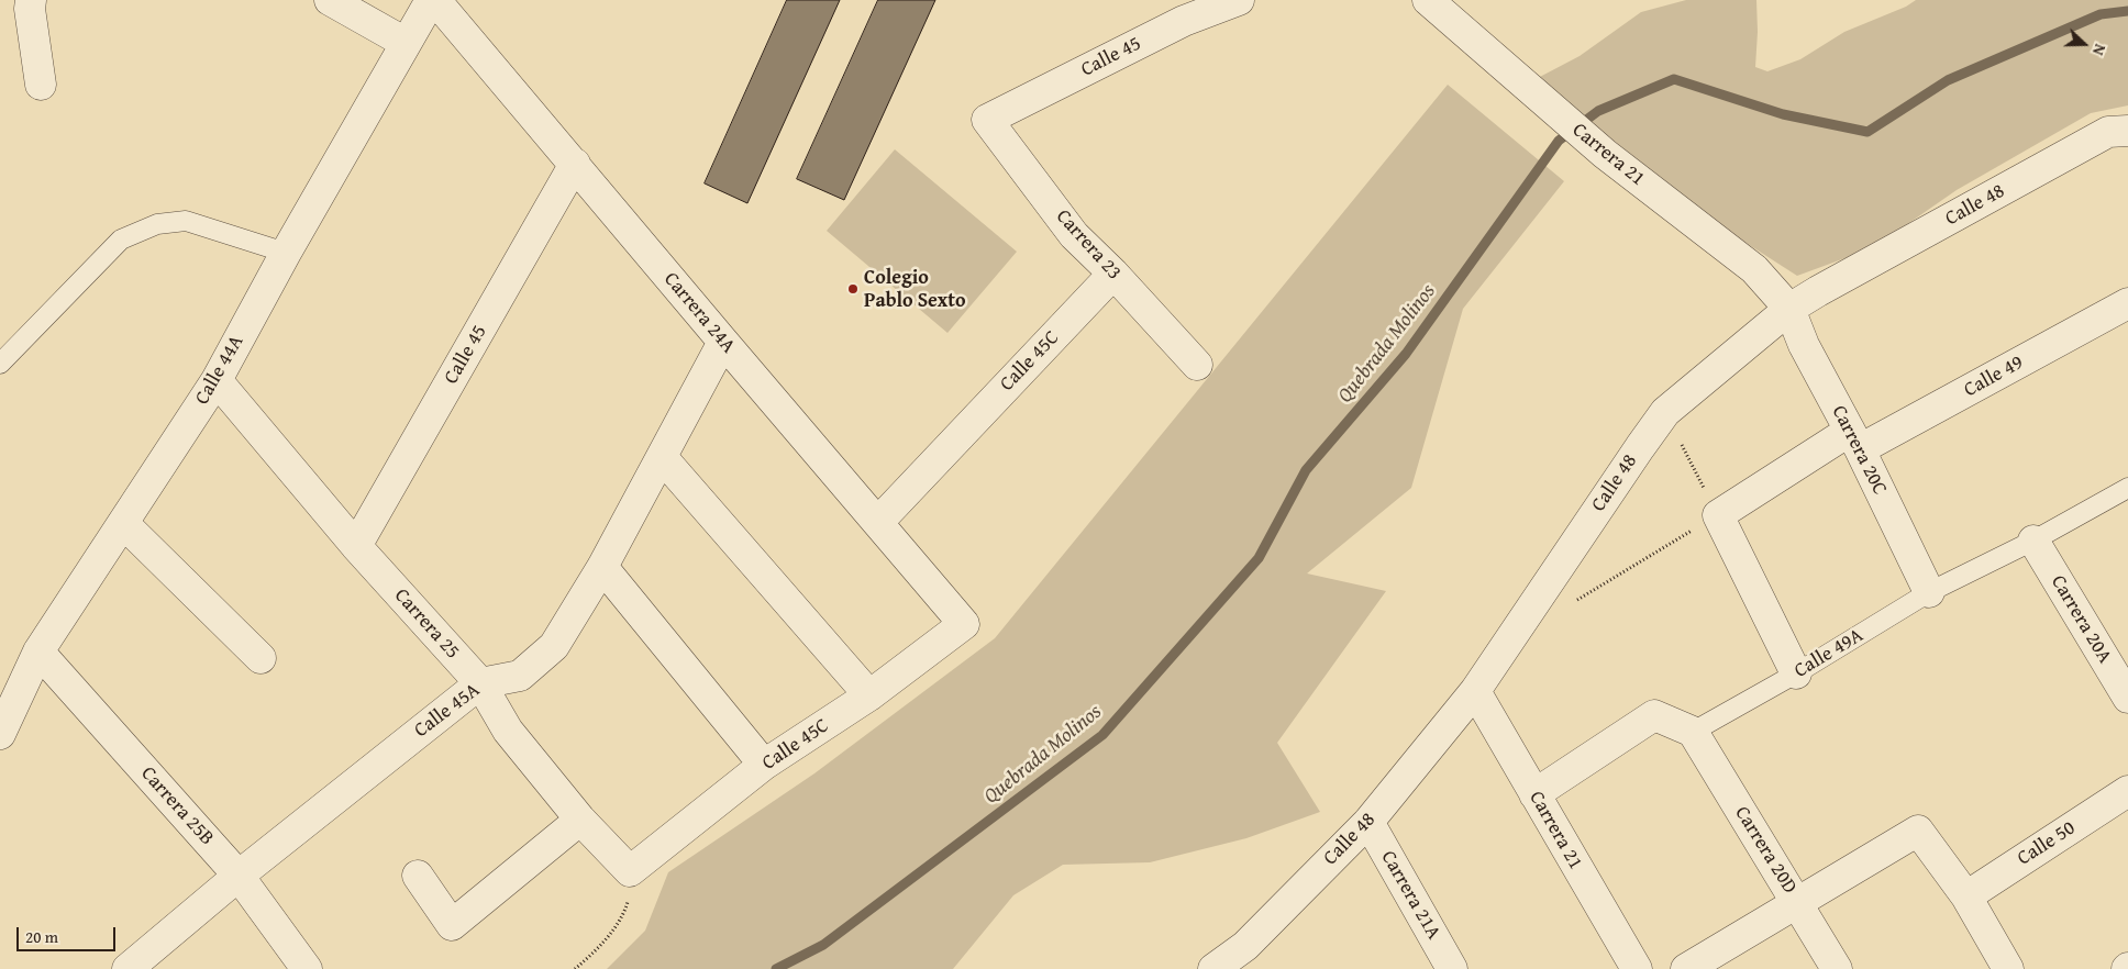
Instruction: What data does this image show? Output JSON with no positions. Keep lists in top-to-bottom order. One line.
{"streets":{"street":["Calle 45","Carrera 21","Calle 48","Carrera 23","Carrera 24A","Calle 45C","Calle 44A","Calle 49","Carrera 20C","Carrera 20A","Carrera 25","Calle 45A","Carrera 25B","Calle 50","Carrera 20D","Carrera 21A"],"lane":["Calle 49A"]},"crossings":[["Calle 45","Carrera 23"],["Calle 45","Carrera 24A"],["Calle 45","Carrera 25"],["Carrera 21","Calle 48"],["Carrera 21","Carrera 20C"],["Calle 48","Carrera 20C"],["Calle 48","Carrera 21A"],["Carrera 23","Calle 45C"],["Carrera 24A","Calle 45C"],["Carrera 24A","Calle 45A"],["Calle 45C","Carrera 25"],["Calle 44A","Carrera 25"],["Calle 44A","Carrera 25B"],["Calle 49","Carrera 20C"],["Carrera 20C","Calle 49A"],["Carrera 20A","Calle 49A"],["Carrera 25","Calle 45A"],["Calle 49A","Carrera 20D"],["Calle 45A","Carrera 25B"]],"water":["Quebrada Molinos"],"places":["Colegio Pablo Sexto"],"scale_bar":"20 m","north":"right"}
